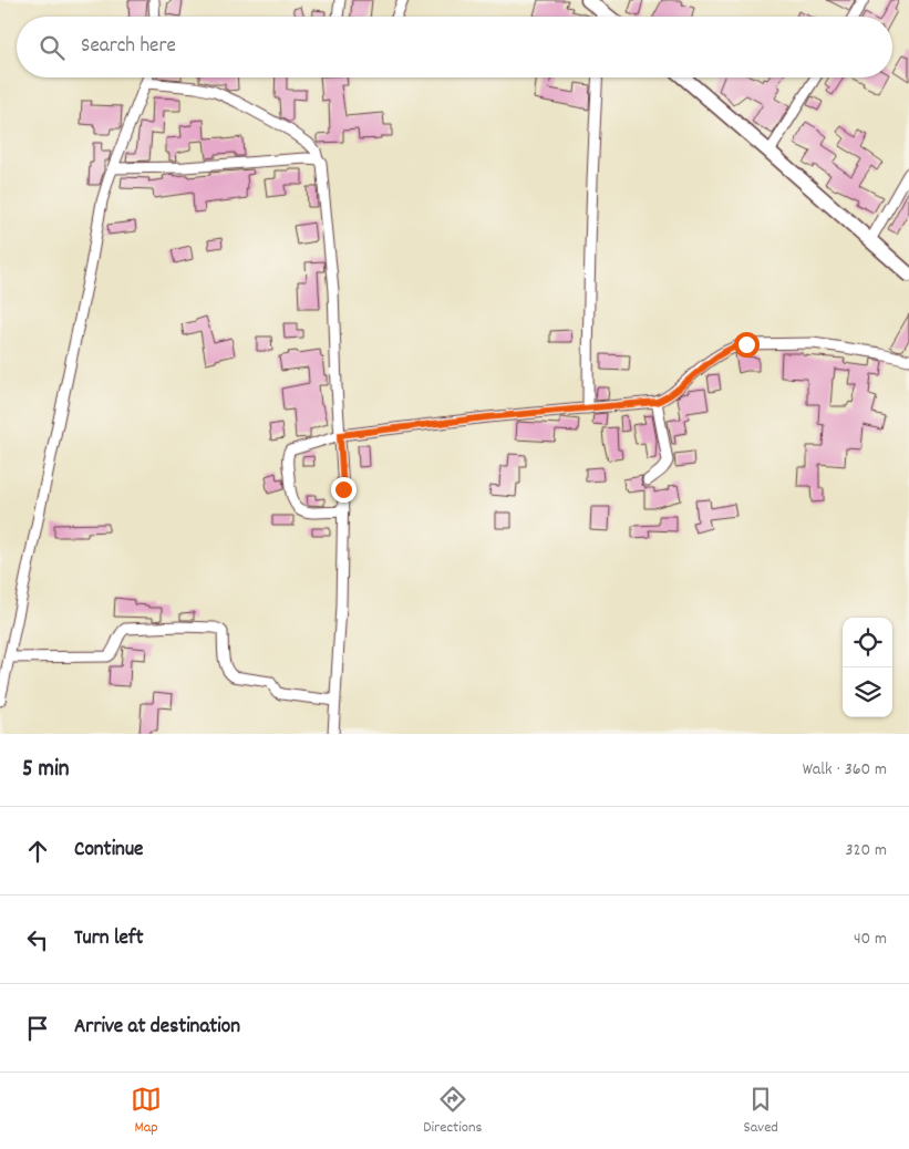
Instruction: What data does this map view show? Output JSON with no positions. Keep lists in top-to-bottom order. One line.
{"page":{"search":"Search here","heading":["5 min","Walk · 360 m"],"list":[["Continue","320 m"],["Turn left","40 m"],"Arrive at destination"],"nav":["Map","Directions","Saved"]}}
